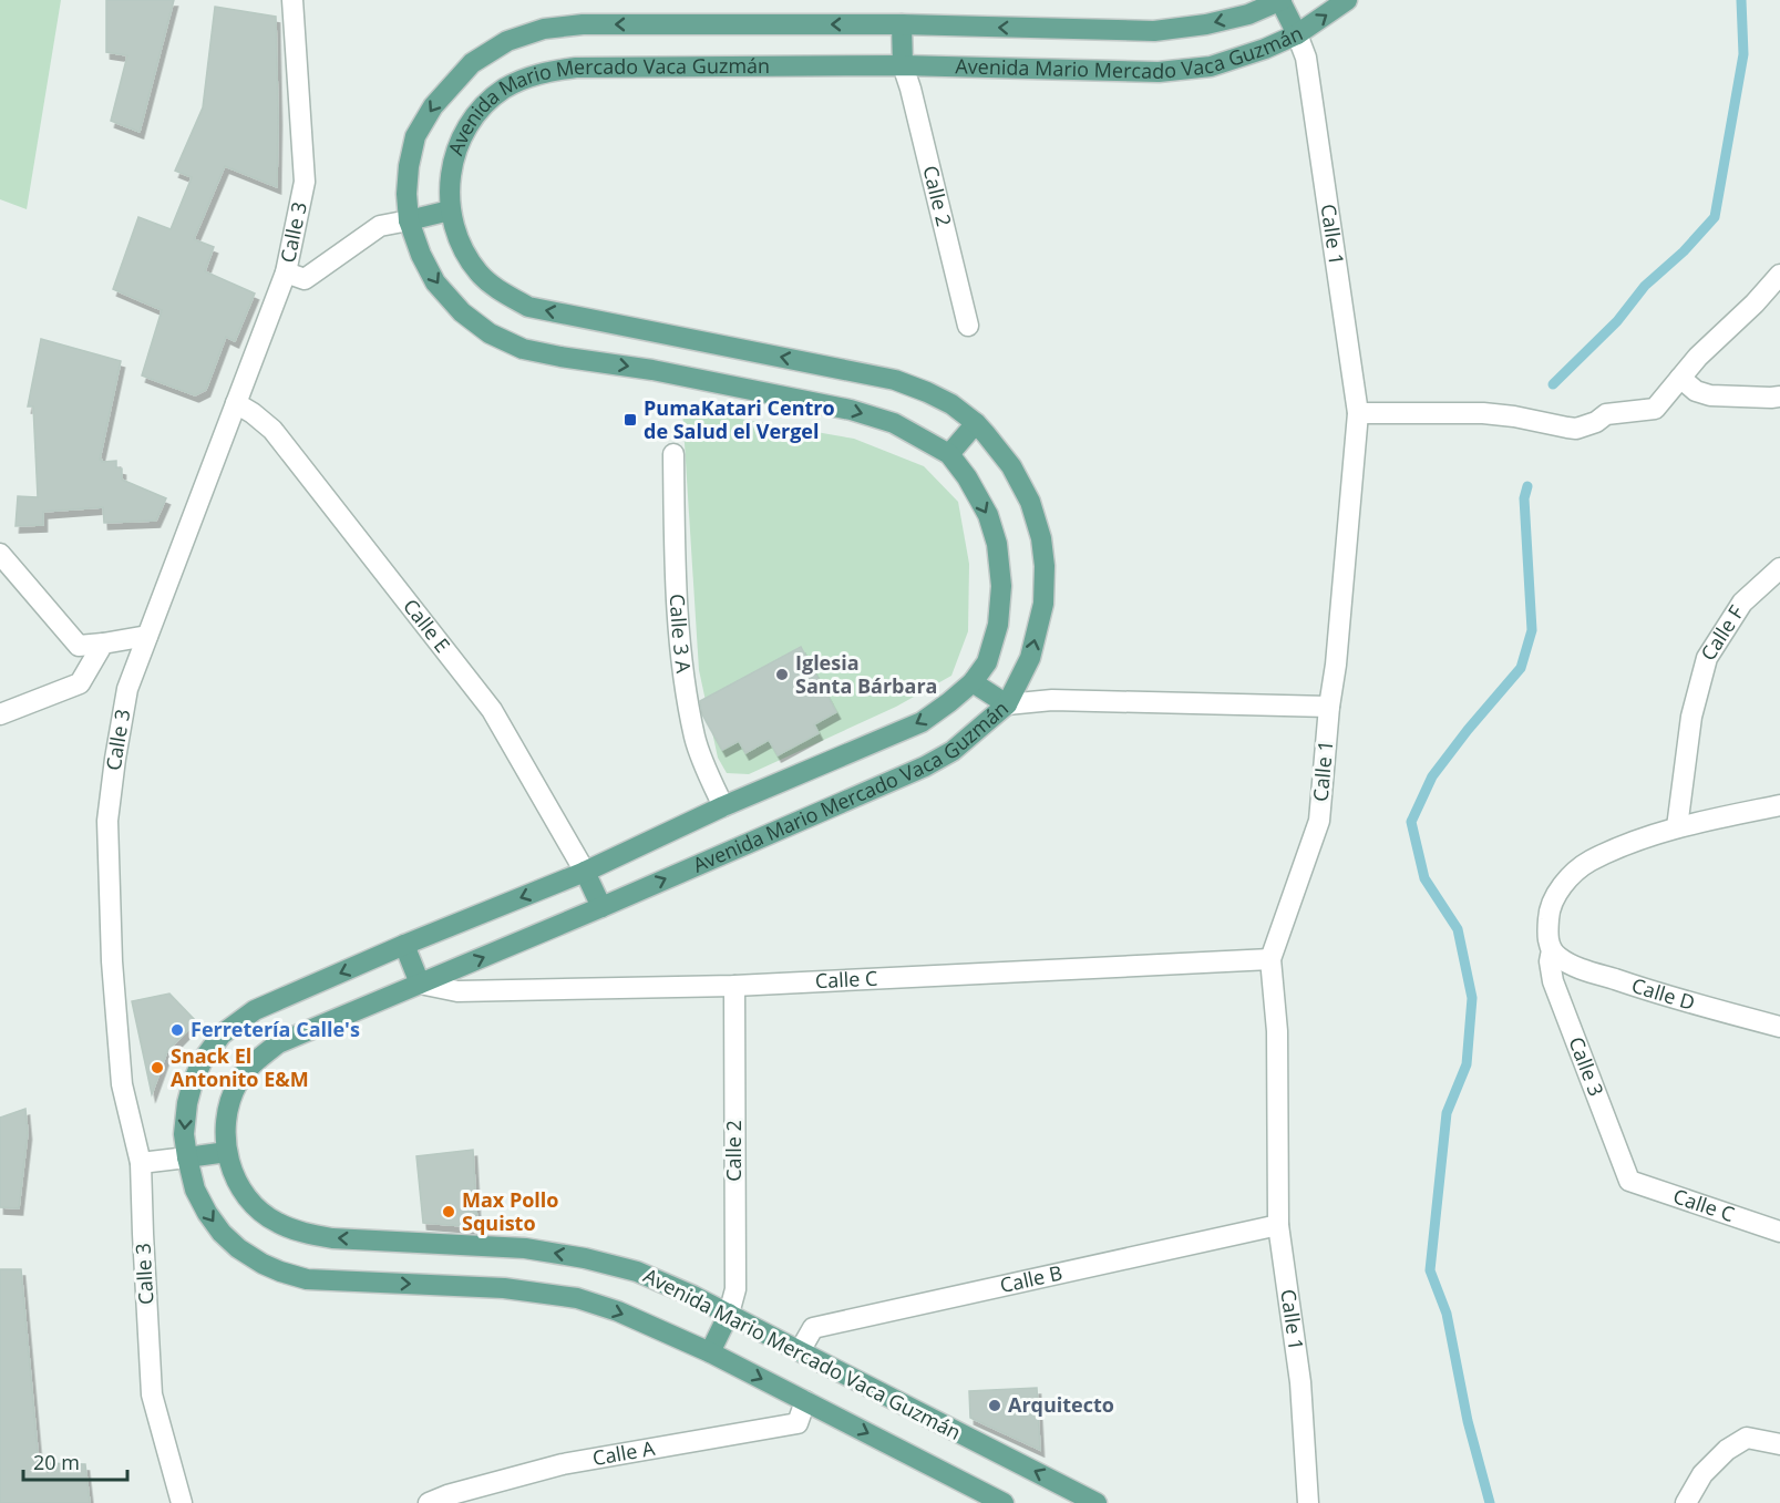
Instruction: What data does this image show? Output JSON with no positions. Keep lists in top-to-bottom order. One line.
{"streets":{"main road":["Avenida Mario Mercado Vaca Guzmán"],"street":["Calle 2","Calle 3","Calle 1","Calle E","Calle 3 A","Calle F","Calle C","Calle D","Calle B","Calle A"]},"crossings":[["Avenida Mario Mercado Vaca Guzmán","Calle 2"],["Avenida Mario Mercado Vaca Guzmán","Calle 1"],["Avenida Mario Mercado Vaca Guzmán","Calle E"],["Avenida Mario Mercado Vaca Guzmán","Calle 3 A"],["Avenida Mario Mercado Vaca Guzmán","Calle C"],["Avenida Mario Mercado Vaca Guzmán","Calle B"],["Avenida Mario Mercado Vaca Guzmán","Calle A"],["Calle 2","Calle C"],["Calle 3","Calle E"],["Calle 3","Calle F"],["Calle 3","Calle C"],["Calle 3","Calle D"],["Calle 1","Calle C"],["Calle 1","Calle B"]],"places":{"transit":["PumaKatari Centro de Salud el Vergel"],"other":["Iglesia Santa Bárbara","Ferretería Calle's","Snack El Antonito E&M","Max Pollo Squisto","Arquitecto"]},"scale_bar":"20 m"}
